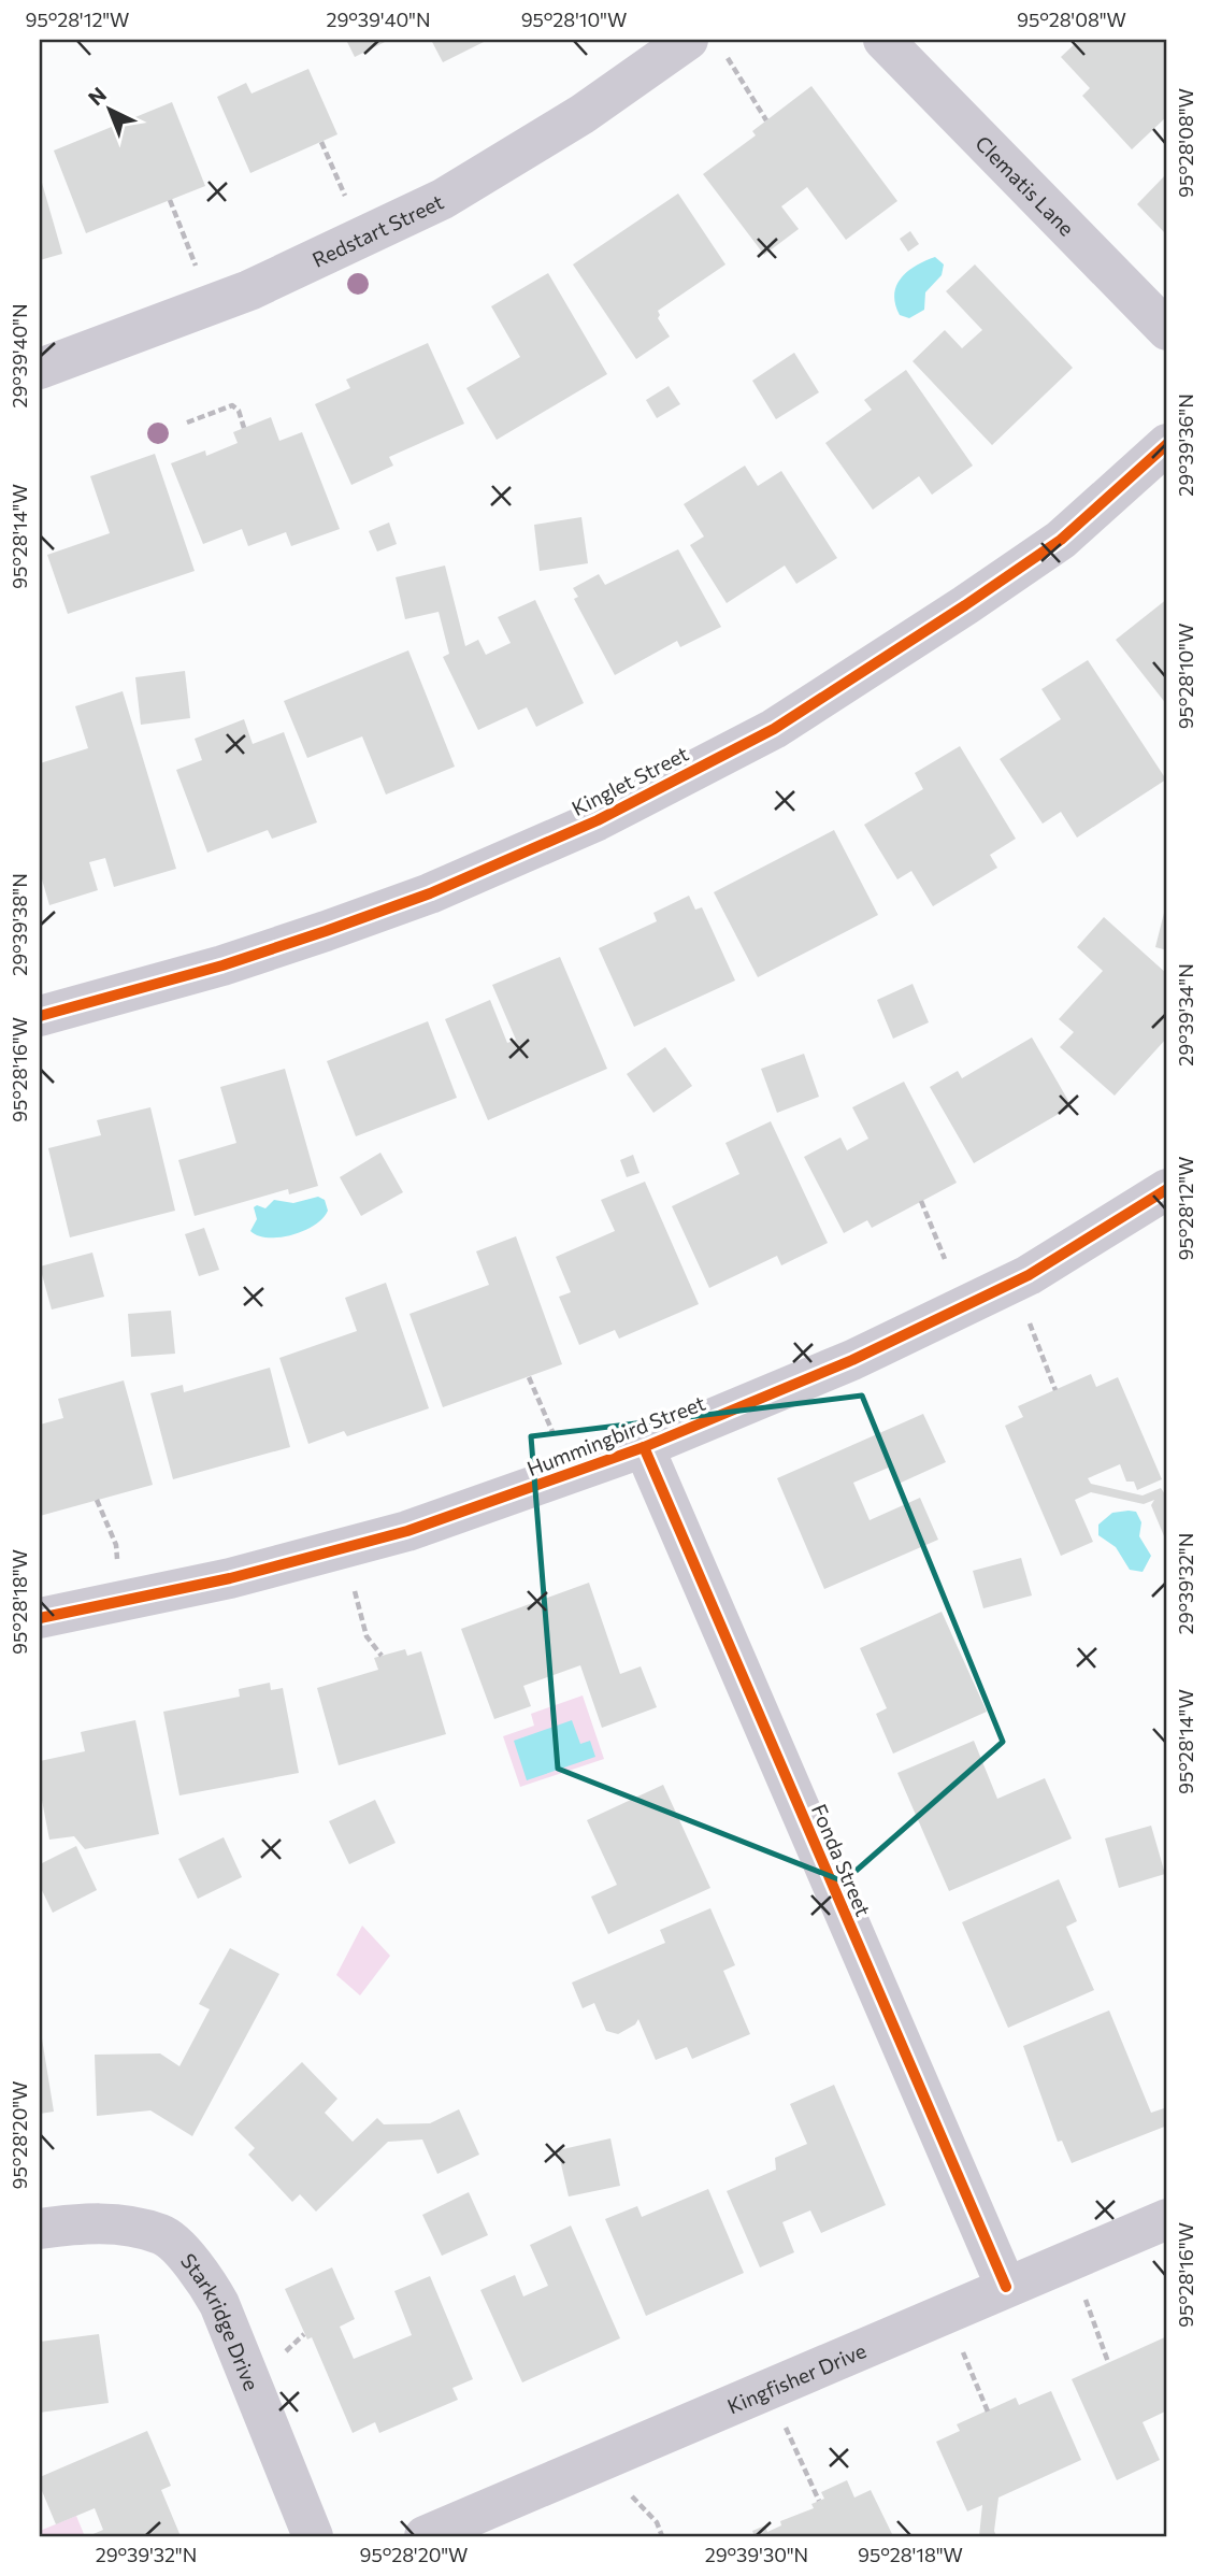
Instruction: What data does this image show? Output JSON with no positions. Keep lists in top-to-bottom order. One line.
{"streets":{"street":["Clematis Lane","Redstart Street","Kinglet Street","Hummingbird Street","Fonda Street","Starkridge Drive","Kingfisher Drive"]},"crossings":[["Hummingbird Street","Fonda Street"],["Fonda Street","Kingfisher Drive"]],"north":"top left","coordinates":["95°28'12\"W","29°39'40\"N","95°28'10\"W","95°28'08\"W","29°39'36\"N","95°28'14\"W","29°39'38\"N","29°39'34\"N","95°28'16\"W","29°39'32\"N","95°28'18\"W","95°28'20\"W","29°39'30\"N"]}
